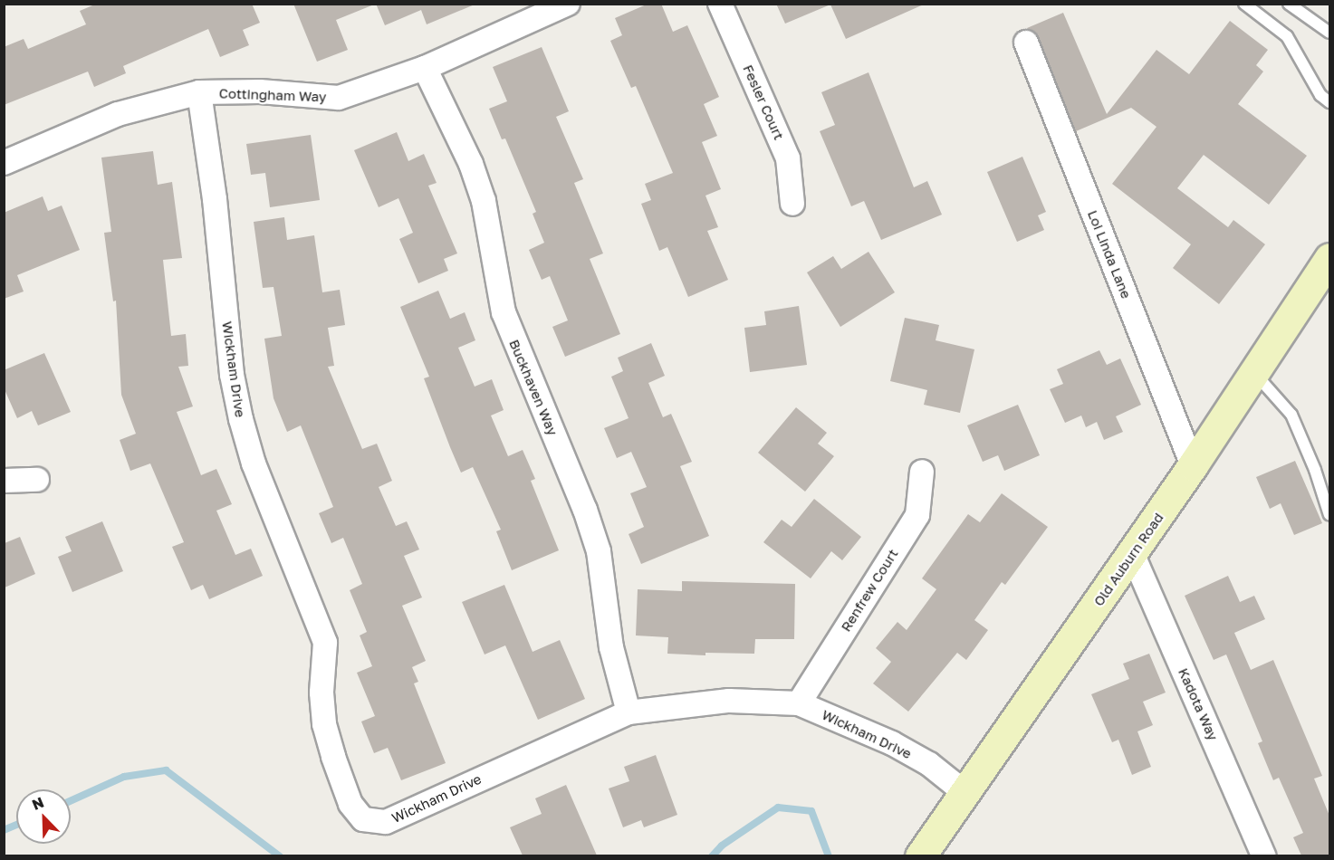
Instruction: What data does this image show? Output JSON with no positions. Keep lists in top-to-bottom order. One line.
{"streets":{"main road":["Old Auburn Road"],"street":["Cottingham Way","Fesler Court","Loi Linda Lane","Wickham Drive","Buckhaven Way","Renfrew Court","Kadota Way"]},"crossings":[["Cottingham Way","Wickham Drive"],["Cottingham Way","Buckhaven Way"],["Loi Linda Lane","Old Auburn Road"],["Wickham Drive","Buckhaven Way"],["Wickham Drive","Old Auburn Road"],["Wickham Drive","Renfrew Court"],["Old Auburn Road","Kadota Way"]],"north":"top left"}
